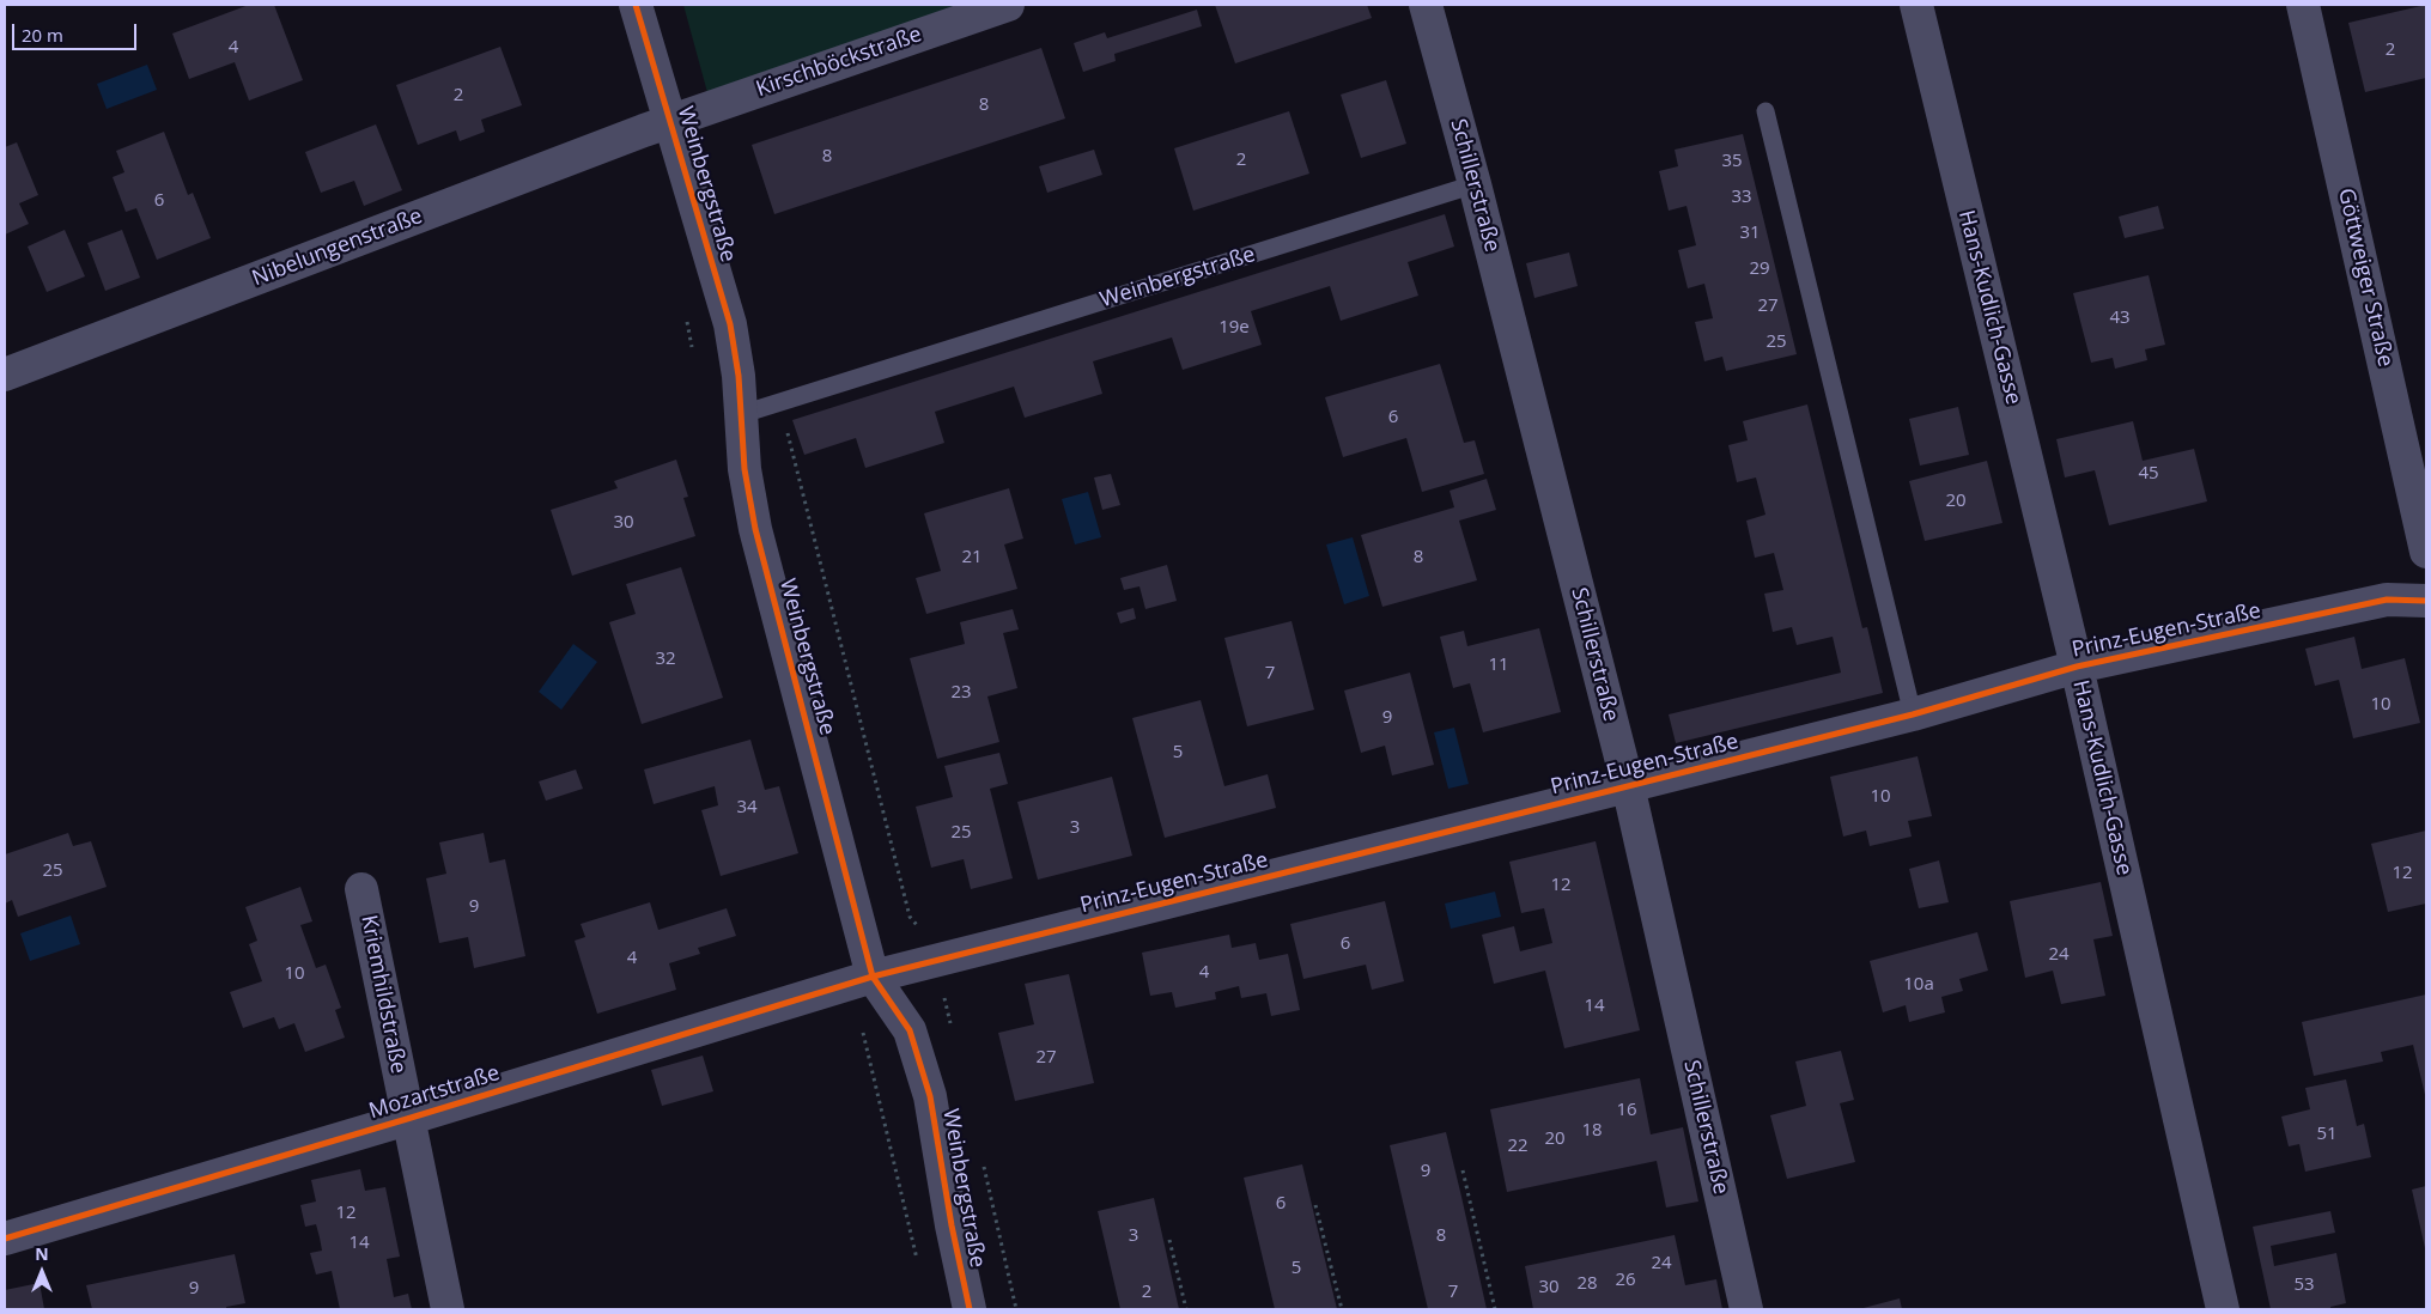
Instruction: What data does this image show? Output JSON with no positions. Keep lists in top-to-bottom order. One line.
{"streets":{"street":["Kirschböckstraße","Weinbergstraße","Schillerstraße","Nibelungenstraße","Göttweiger Straße","Hans-Kudlich-Gasse","Prinz-Eugen-Straße","Kriemhildstraße","Mozartstraße"]},"crossings":[["Kirschböckstraße","Weinbergstraße"],["Kirschböckstraße","Nibelungenstraße"],["Weinbergstraße","Schillerstraße"],["Weinbergstraße","Nibelungenstraße"],["Weinbergstraße","Prinz-Eugen-Straße"],["Weinbergstraße","Mozartstraße"],["Schillerstraße","Prinz-Eugen-Straße"],["Hans-Kudlich-Gasse","Prinz-Eugen-Straße"],["Prinz-Eugen-Straße","Mozartstraße"],["Kriemhildstraße","Mozartstraße"]],"house_numbers":["4","2","2","8","8","2","35","33","6","31","29","27","43","19e","25","6","45","20","30","21","8","32","11","7","23","10","9","5","10","34","3","25","25","12","12","9","6","24","4","4","10","10a","14","27","16","18","51","20","22","9","6","12","3","8","14","24","5","26","28","53","30","9","2","7"],"scale_bar":"20 m","north":"top"}
